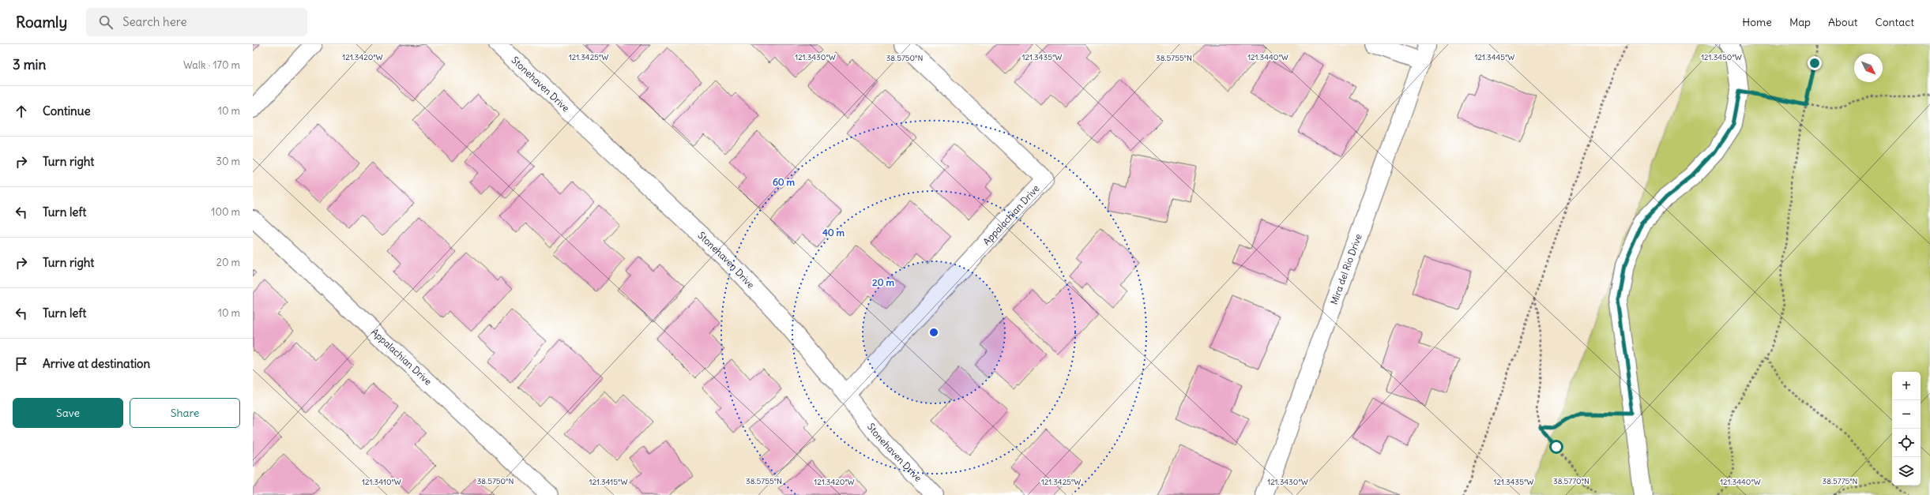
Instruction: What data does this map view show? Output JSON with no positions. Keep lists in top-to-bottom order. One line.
{"streets":{"street":["Stonehaven Drive","Appalachian Drive","Mira del Rio Drive"]},"crossings":[["Stonehaven Drive","Appalachian Drive"]],"north":"bottom right","page":{"header":"Roamly","search":"Search here","nav":["Home","Map","About","Contact"],"heading":["3 min","Walk · 170 m"],"list":[["Continue","10 m"],["Turn right","30 m"],["Turn left","100 m"],["Turn right","20 m"],["Turn left","10 m"],"Arrive at destination"],"map_buttons":["+","−"],"buttons":["Save","Share"]},"coordinates":["121.3420°W","121.3430°W","121.3435°W","121.3440°W","121.3425°W","121.3445°W","121.3450°W","38.5750°N","38.5755°N","38.5770°N","38.5775°N","121.3410°W","121.3415°W"],"rings":["60 m","40 m","20 m"]}
